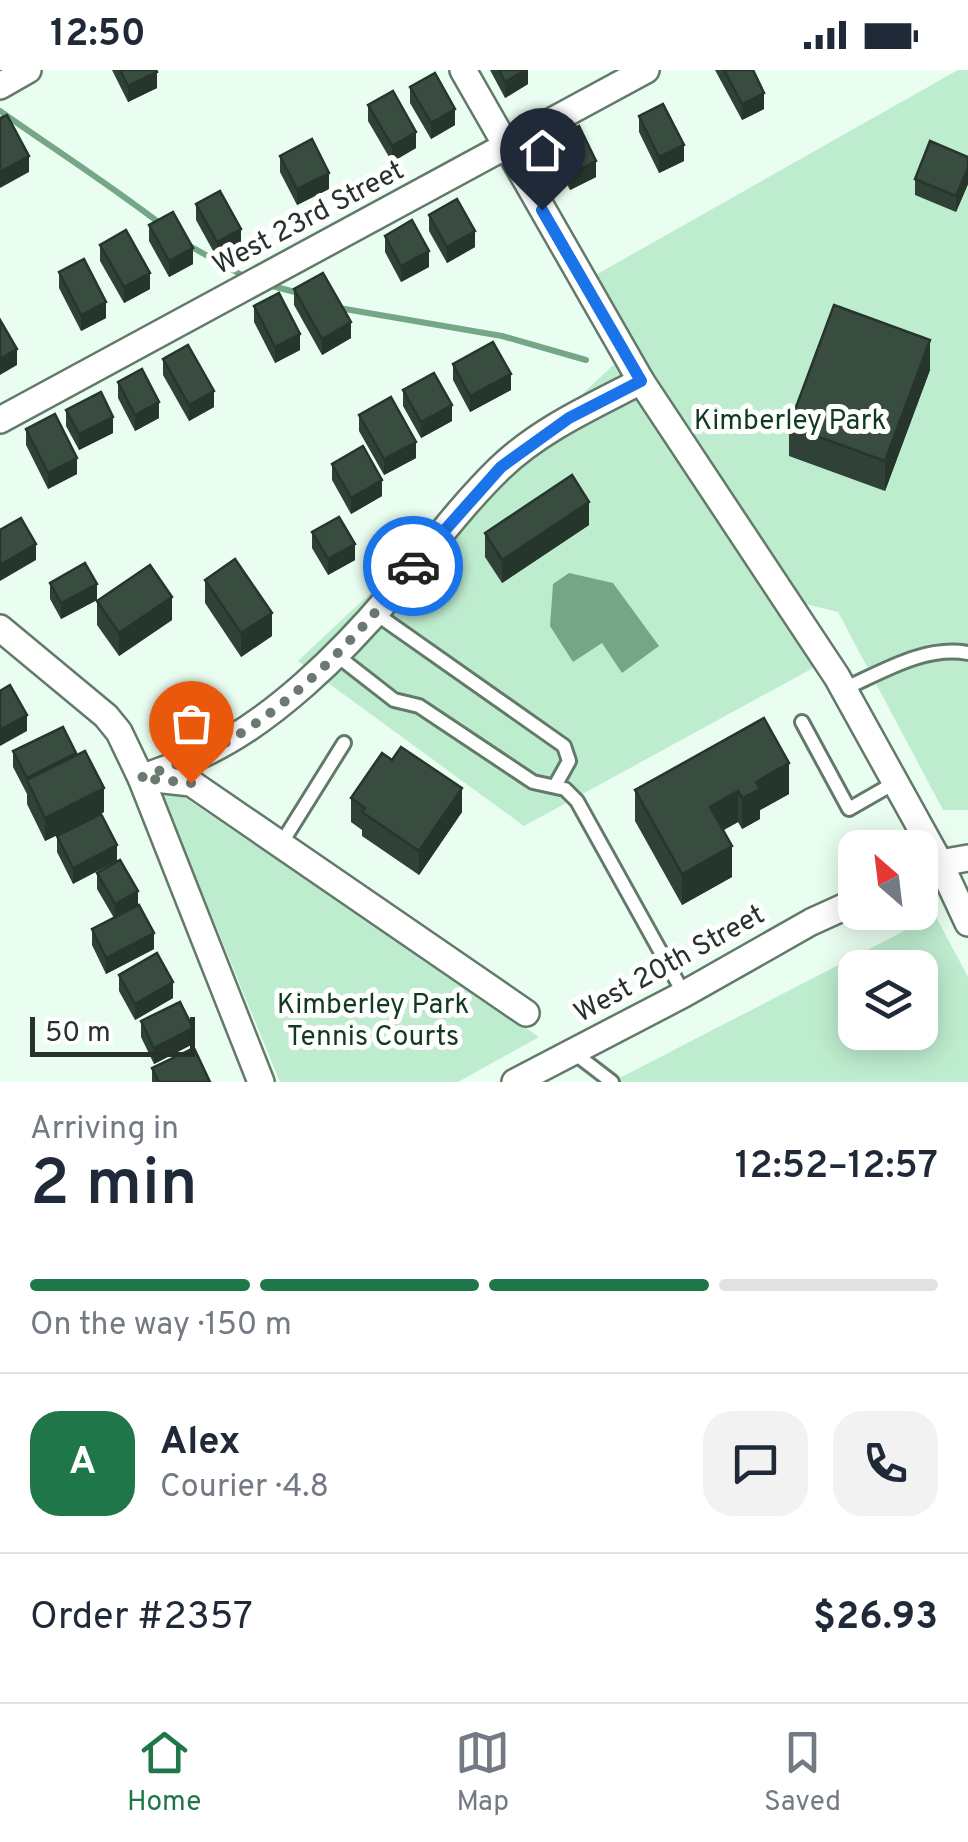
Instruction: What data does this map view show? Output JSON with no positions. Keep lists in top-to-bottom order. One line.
{"streets":{"street":["West 23rd Street","West 20th Street"]},"parks":["Kimberley Park","Kimberley Park Tennis Courts"],"scale_bar":"50 m","north":"top left","page":{"status":"12:50","scale":"50 m","heading":["2 min","Arriving in","12:52–12:57"],"panel":["Alex","Courier · 4.8","Order #2357","$26.93"],"bar":"On the way · 150 m","round":"A","tabs":["Home","Map","Saved"]}}
